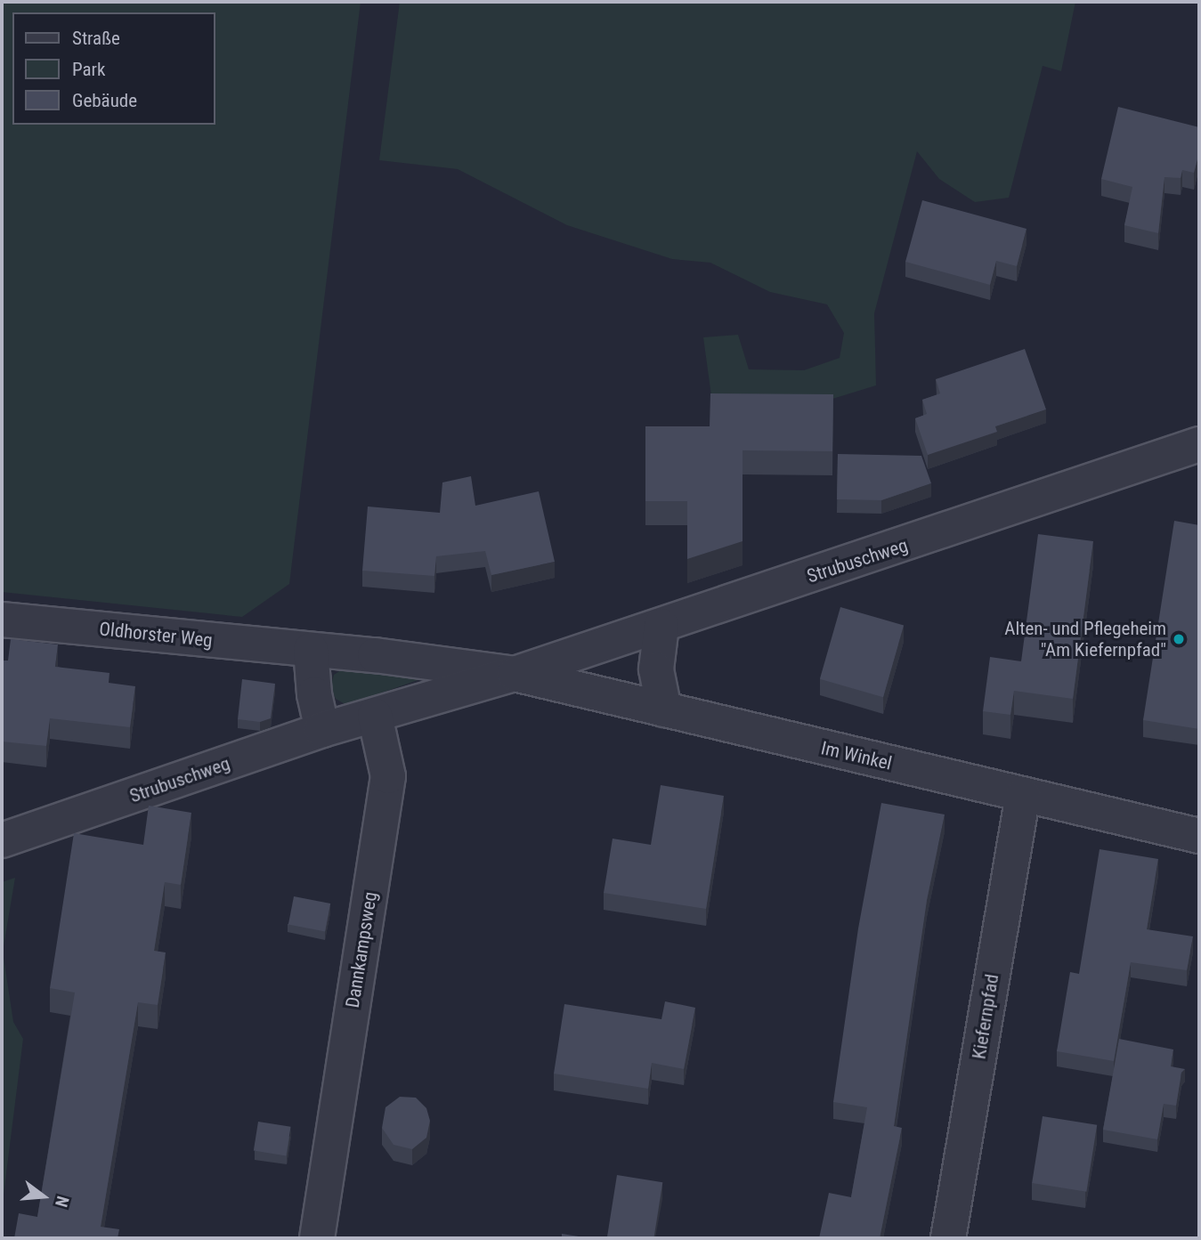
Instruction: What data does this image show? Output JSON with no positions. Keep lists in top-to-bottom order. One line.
{"streets":{"street":["Strubuschweg","Oldhorster Weg","Im Winkel","Dannkampsweg","Kiefernpfad"]},"crossings":[["Strubuschweg","Oldhorster Weg"],["Strubuschweg","Im Winkel"],["Strubuschweg","Dannkampsweg"],["Im Winkel","Kiefernpfad"]],"places":["Alten- und Pflegeheim \"Am Kiefernpfad\""],"legend":["Straße","Park","Gebäude"],"north":"right"}
